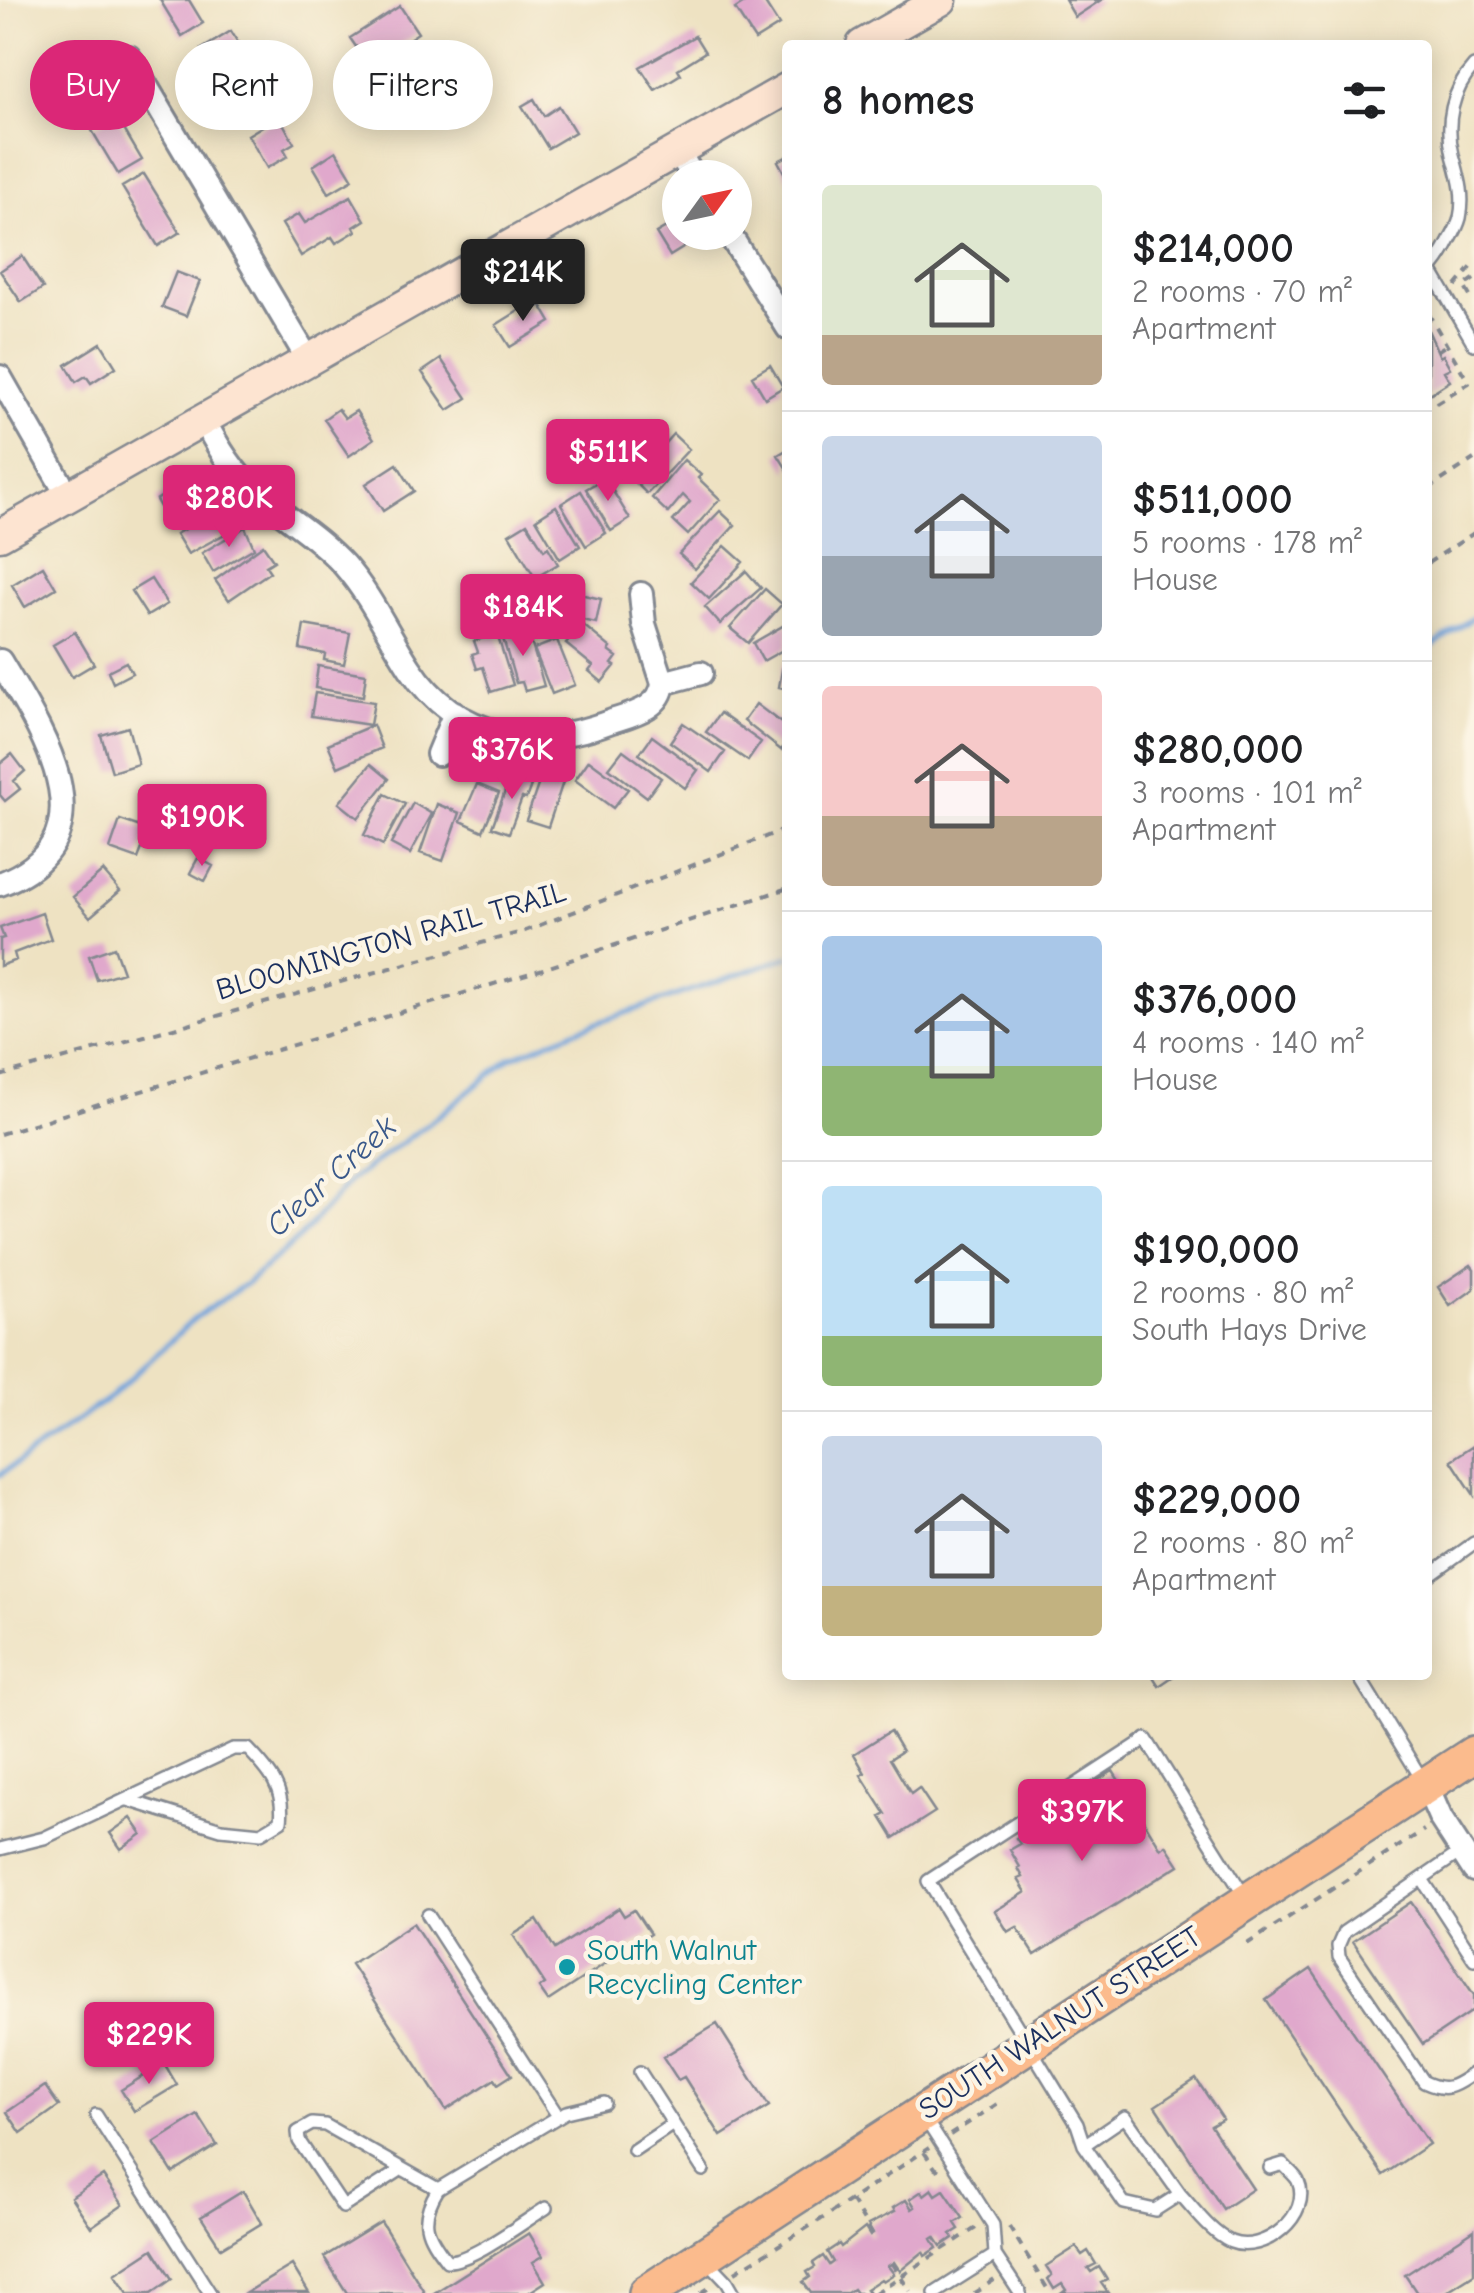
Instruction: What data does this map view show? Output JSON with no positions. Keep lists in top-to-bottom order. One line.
{"streets":{"main road":["SOUTH WALNUT STREET"],"path":["BLOOMINGTON RAIL TRAIL"]},"water":["Clear Creek"],"places":["South Walnut Recycling Center"],"north":"top right","page":{"chip":["Buy","Rent","Filters"],"heading":"8 homes","list":[{"name":"$214,000","note":"2 rooms · 70 m² · Apartment"},{"name":"$511,000","note":"5 rooms · 178 m² · House"},{"name":"$280,000","note":"3 rooms · 101 m² · Apartment"},{"name":"$376,000","note":"4 rooms · 140 m² · House"},{"name":"$190,000","note":"2 rooms · 80 m² · South Hays Drive"},{"name":"$229,000","note":"2 rooms · 80 m² · Apartment"}],"price":["$214K","$511K","$280K","$184K","$376K","$190K","$397K","$229K"]}}
